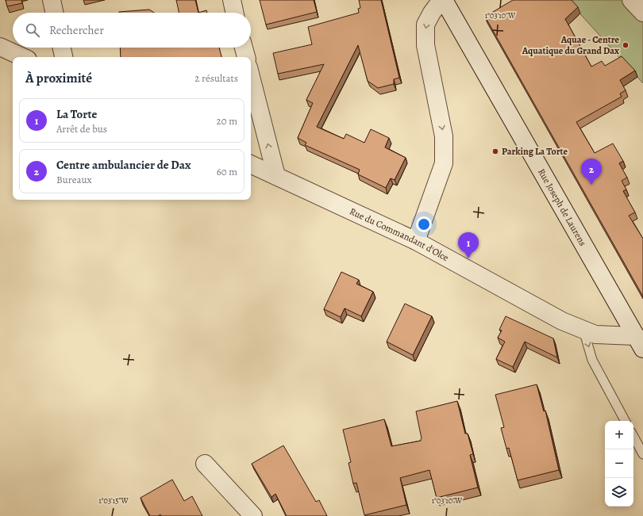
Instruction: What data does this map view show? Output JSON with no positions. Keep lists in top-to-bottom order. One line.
{"streets":{"street":["Rue Joseph de Laurens","Rue du Commandant d'Olce"]},"crossings":[["Rue Joseph de Laurens","Rue du Commandant d'Olce"]],"places":["Aquae - Centre Aquatique du Grand Dax","Parking La Torte"],"page":{"search":"Rechercher","heading":["À proximité","2 résultats"],"list":[{"mark":"1","name":"La Torte","note":"Arrêt de bus","value":"20 m"},{"mark":"2","name":"Centre ambulancier de Dax","note":"Bureaux","value":"60 m"}],"pins":["2","1"],"map_buttons":["+","−"]},"coordinates":["1°03'10\"W","1°03'15\"W"]}
